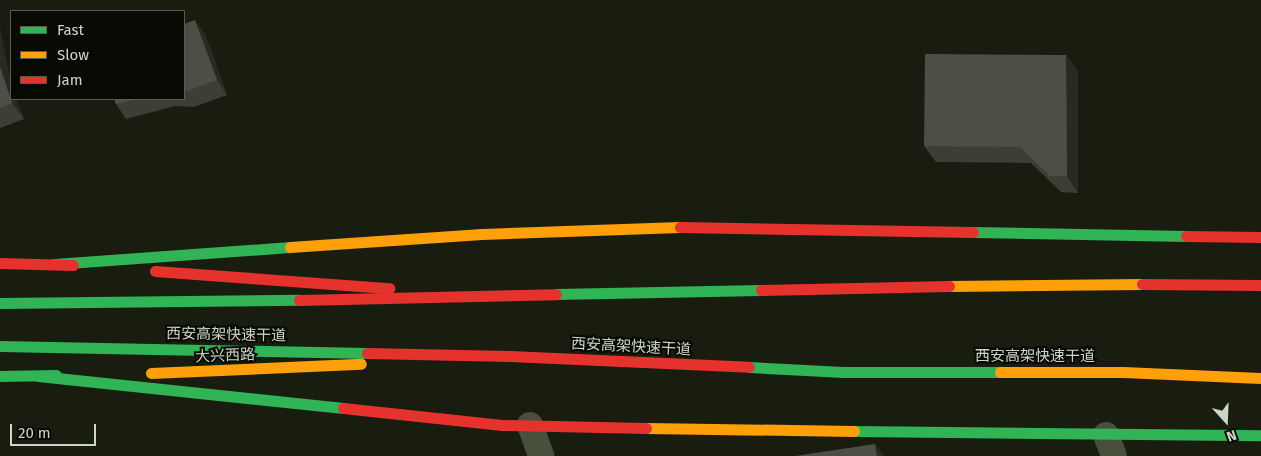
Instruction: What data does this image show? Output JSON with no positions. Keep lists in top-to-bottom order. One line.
{"streets":{"main road":["西安高架快速干道","大兴西路"]},"crossings":[["西安高架快速干道","大兴西路"]],"legend":["Fast","Slow","Jam"],"scale_bar":"20 m","north":"bottom"}
